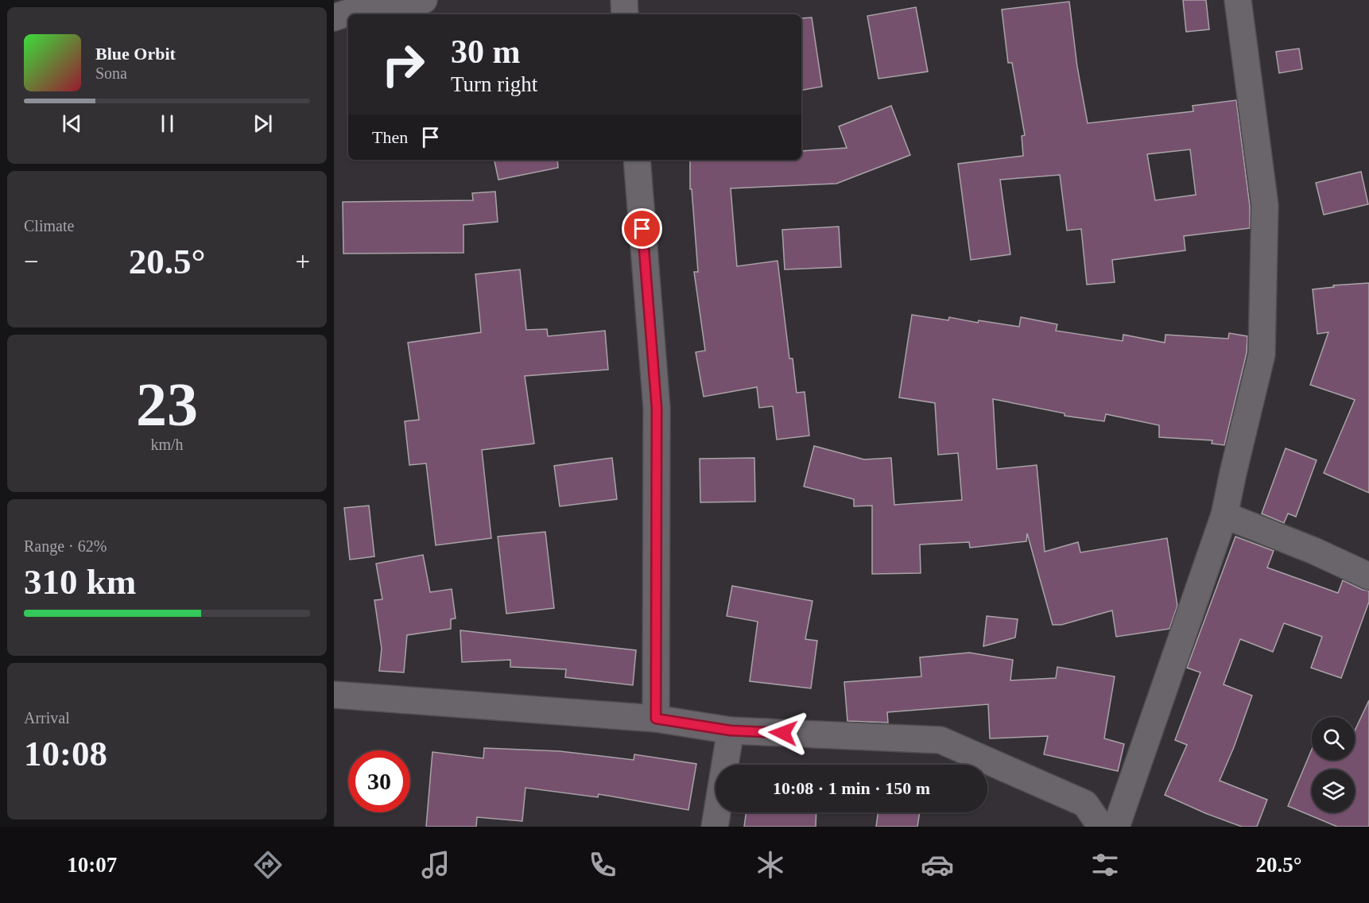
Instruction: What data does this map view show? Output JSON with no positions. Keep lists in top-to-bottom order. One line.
{"page":{"turn":["30 m","Turn right"],"song":["Blue Orbit","Sona"],"then":"Then","tile":["Climate",["23","km/h"],["Range · 62%","310 km"],["Arrival","10:08"]],"heat":["−","20.5°","+"],"limit":"30","trip":"10:08 · 1 min · 150 m","tabs":["10:07","20.5°"]}}
